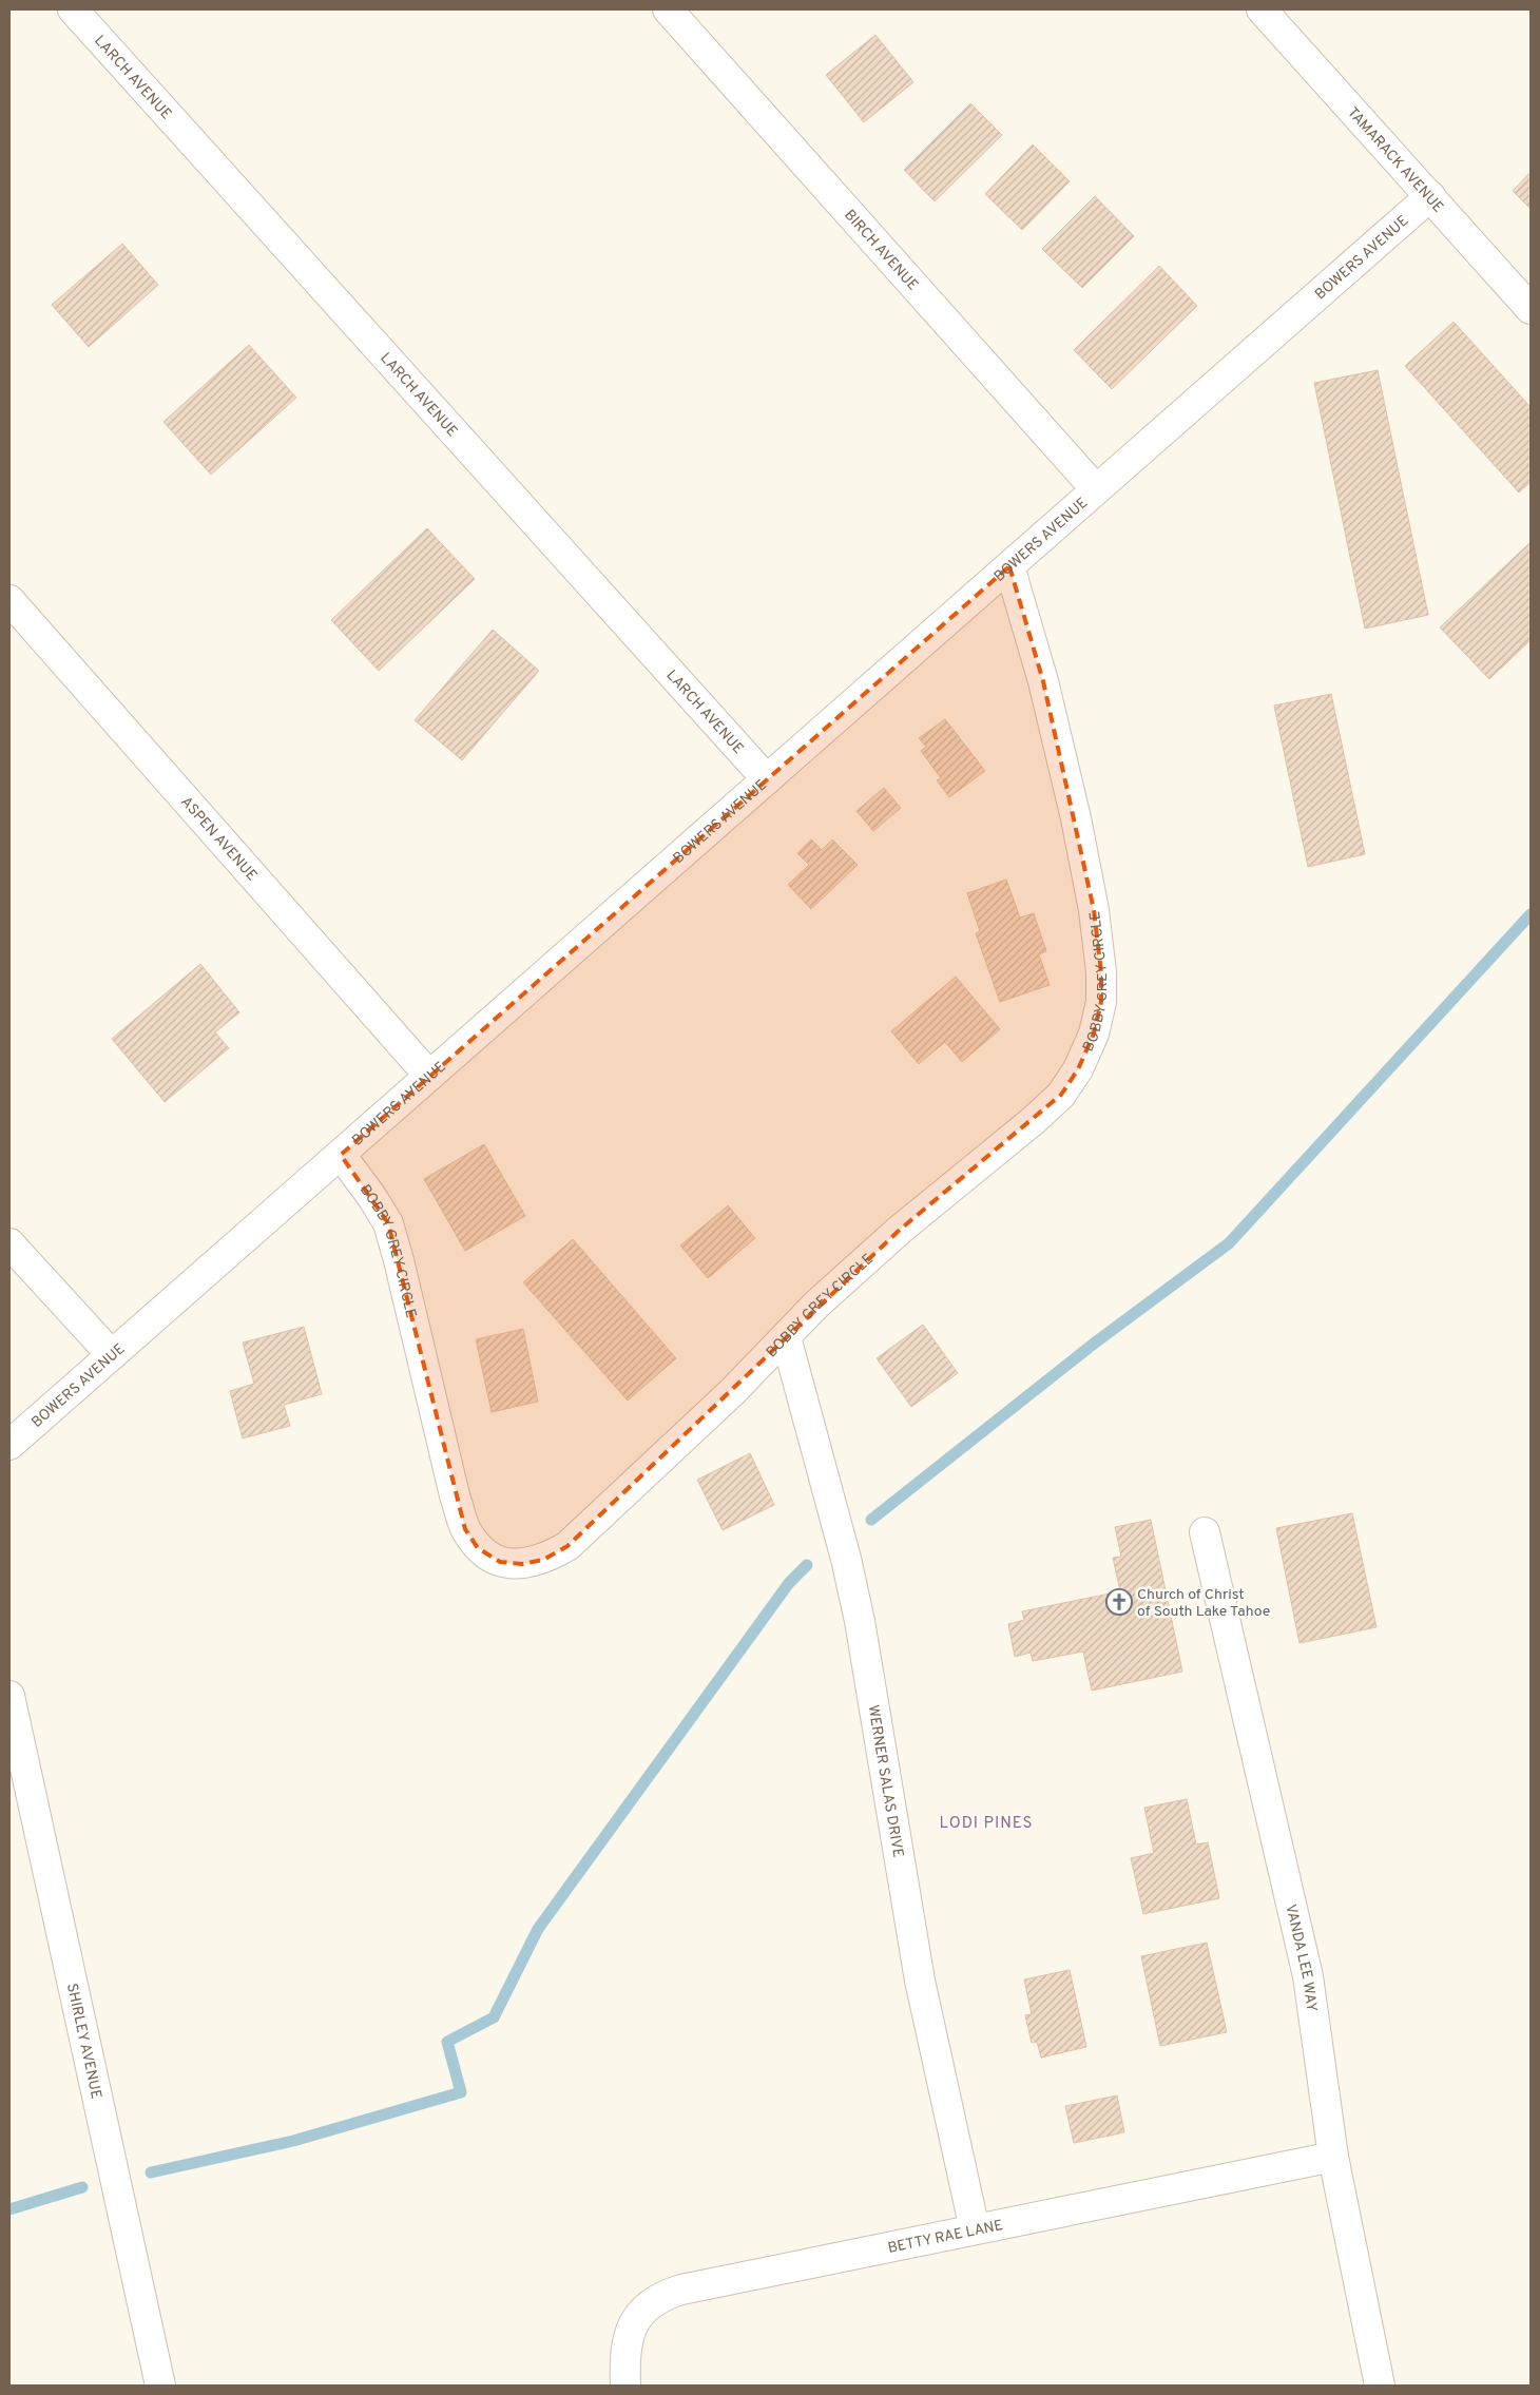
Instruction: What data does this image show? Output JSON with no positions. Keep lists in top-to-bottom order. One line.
{"streets":{"street":["LARCH AVENUE","TAMARACK AVENUE","BIRCH AVENUE","BOWERS AVENUE","ASPEN AVENUE","BOBBY GREY CIRCLE","WERNER SALAS DRIVE","VANDA LEE WAY","SHIRLEY AVENUE","BETTY RAE LANE"]},"crossings":[["LARCH AVENUE","BOWERS AVENUE"],["TAMARACK AVENUE","BOWERS AVENUE"],["BIRCH AVENUE","BOWERS AVENUE"],["BOWERS AVENUE","ASPEN AVENUE"],["BOWERS AVENUE","BOBBY GREY CIRCLE"],["BOBBY GREY CIRCLE","WERNER SALAS DRIVE"],["WERNER SALAS DRIVE","BETTY RAE LANE"],["VANDA LEE WAY","BETTY RAE LANE"]],"districts":["LODI PINES"],"places":{"church":["Church of Christ of South Lake Tahoe"]}}
